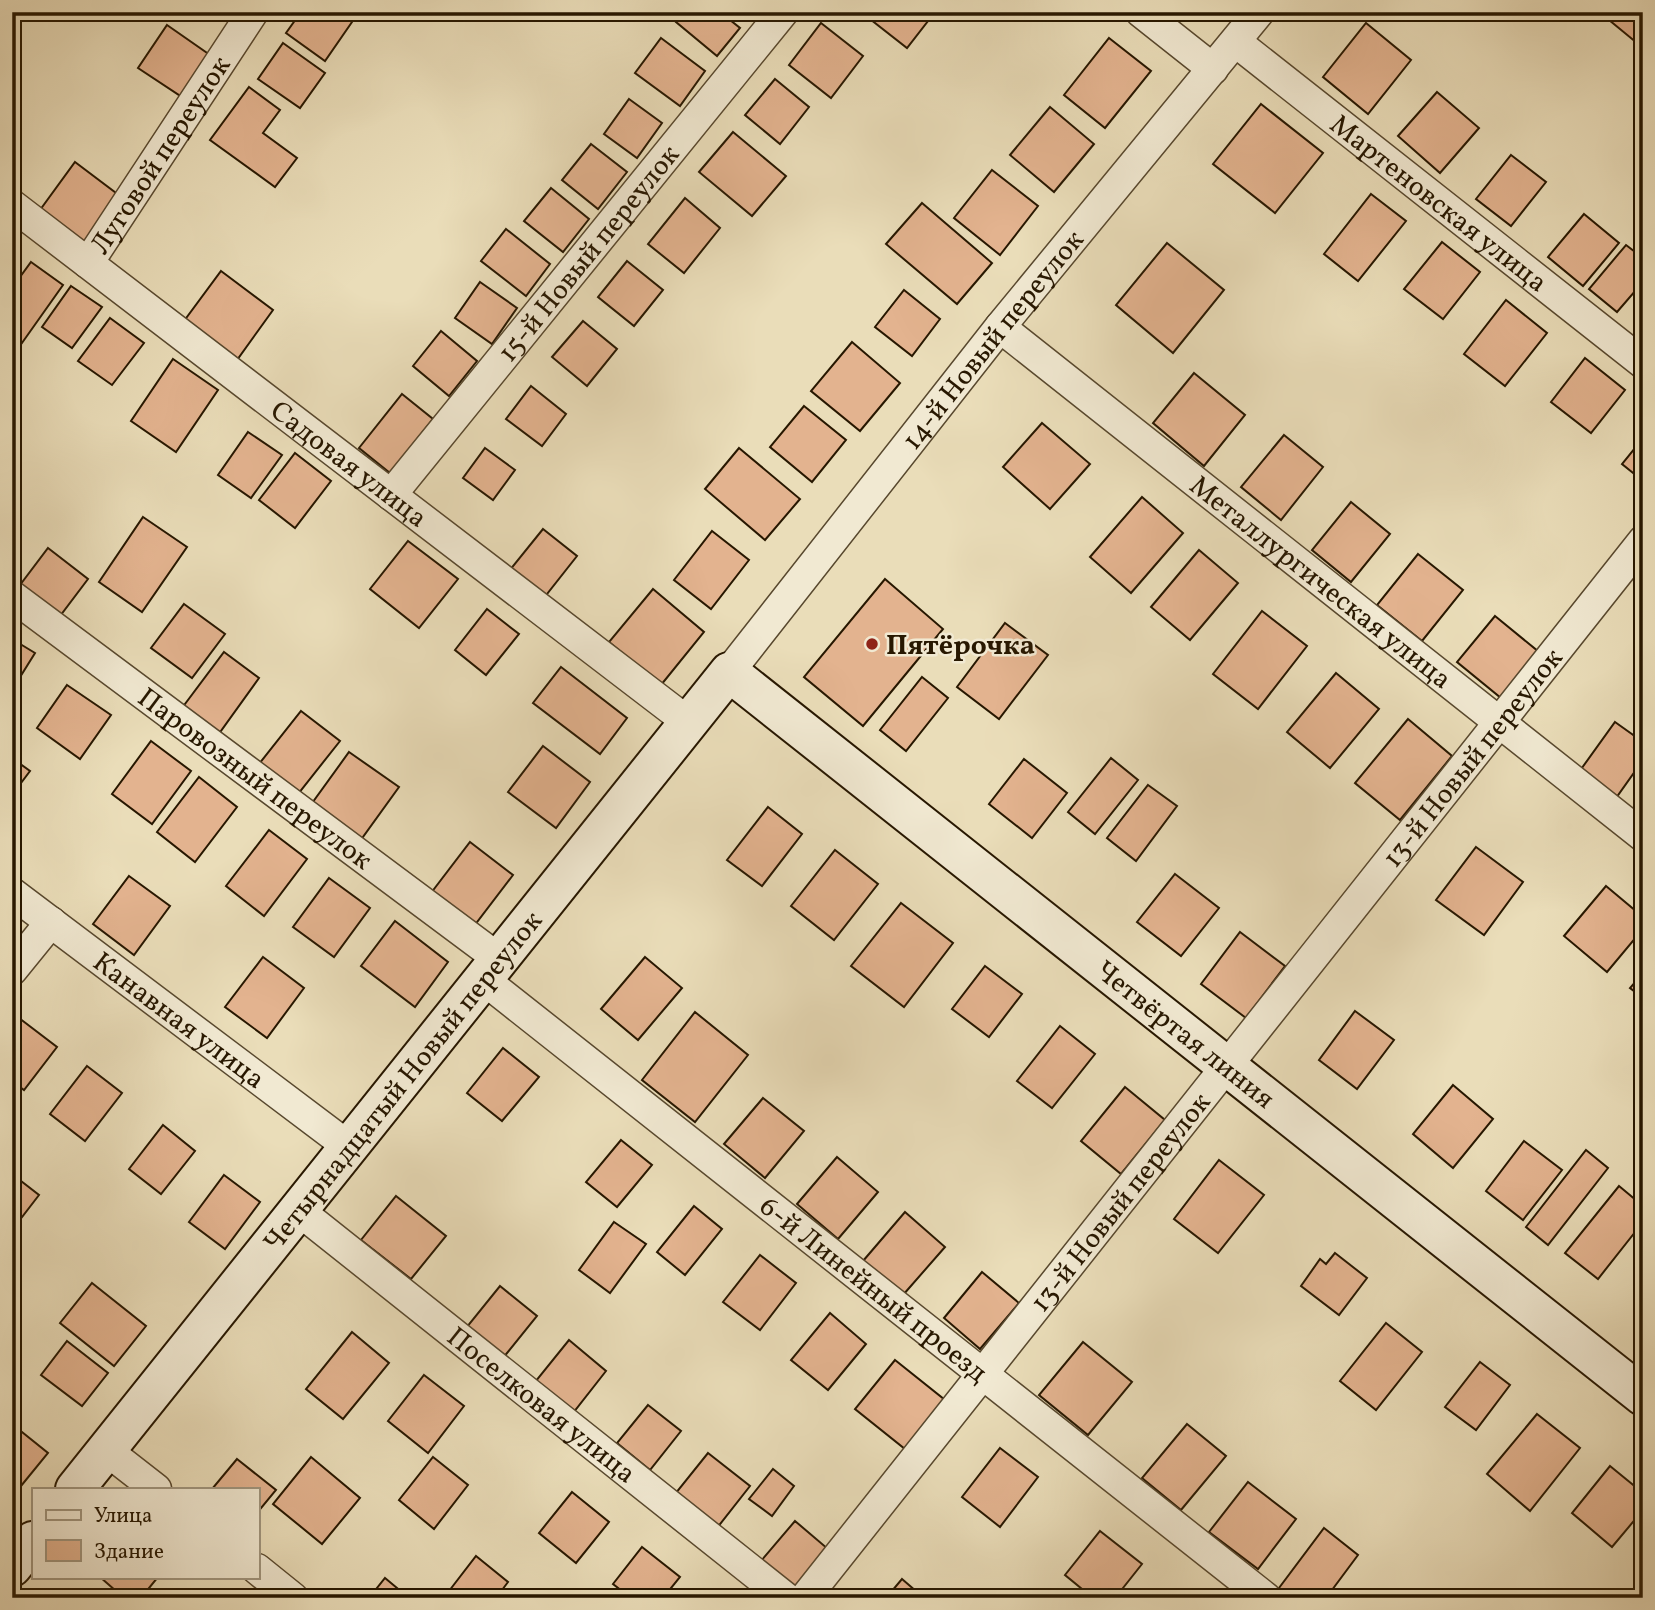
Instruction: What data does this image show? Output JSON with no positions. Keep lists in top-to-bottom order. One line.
{"streets":{"street":["Луговой переулок","Мартеновская улица","15-й Новый переулок","14-й Новый переулок","Садовая улица","Металлургическая улица","13-й Новый переулок","Паровозный переулок","Канавная улица","Четвёртая линия","Четырнадцатый Новый переулок","6-й Линейный проезд","Поселковая улица"]},"crossings":[["Луговой переулок","Садовая улица"],["Мартеновская улица","14-й Новый переулок"],["15-й Новый переулок","Садовая улица"],["14-й Новый переулок","Металлургическая улица"],["14-й Новый переулок","Четвёртая линия"],["14-й Новый переулок","Четырнадцатый Новый переулок"],["Садовая улица","Четырнадцатый Новый переулок"],["Металлургическая улица","13-й Новый переулок"],["13-й Новый переулок","Четвёртая линия"],["13-й Новый переулок","6-й Линейный проезд"],["Паровозный переулок","Четырнадцатый Новый переулок"],["Паровозный переулок","6-й Линейный проезд"],["Канавная улица","Четырнадцатый Новый переулок"],["Четвёртая линия","Четырнадцатый Новый переулок"],["Четырнадцатый Новый переулок","6-й Линейный проезд"],["Четырнадцатый Новый переулок","Поселковая улица"]],"places":["Пятёрочка"],"legend":["Улица","Здание"]}
